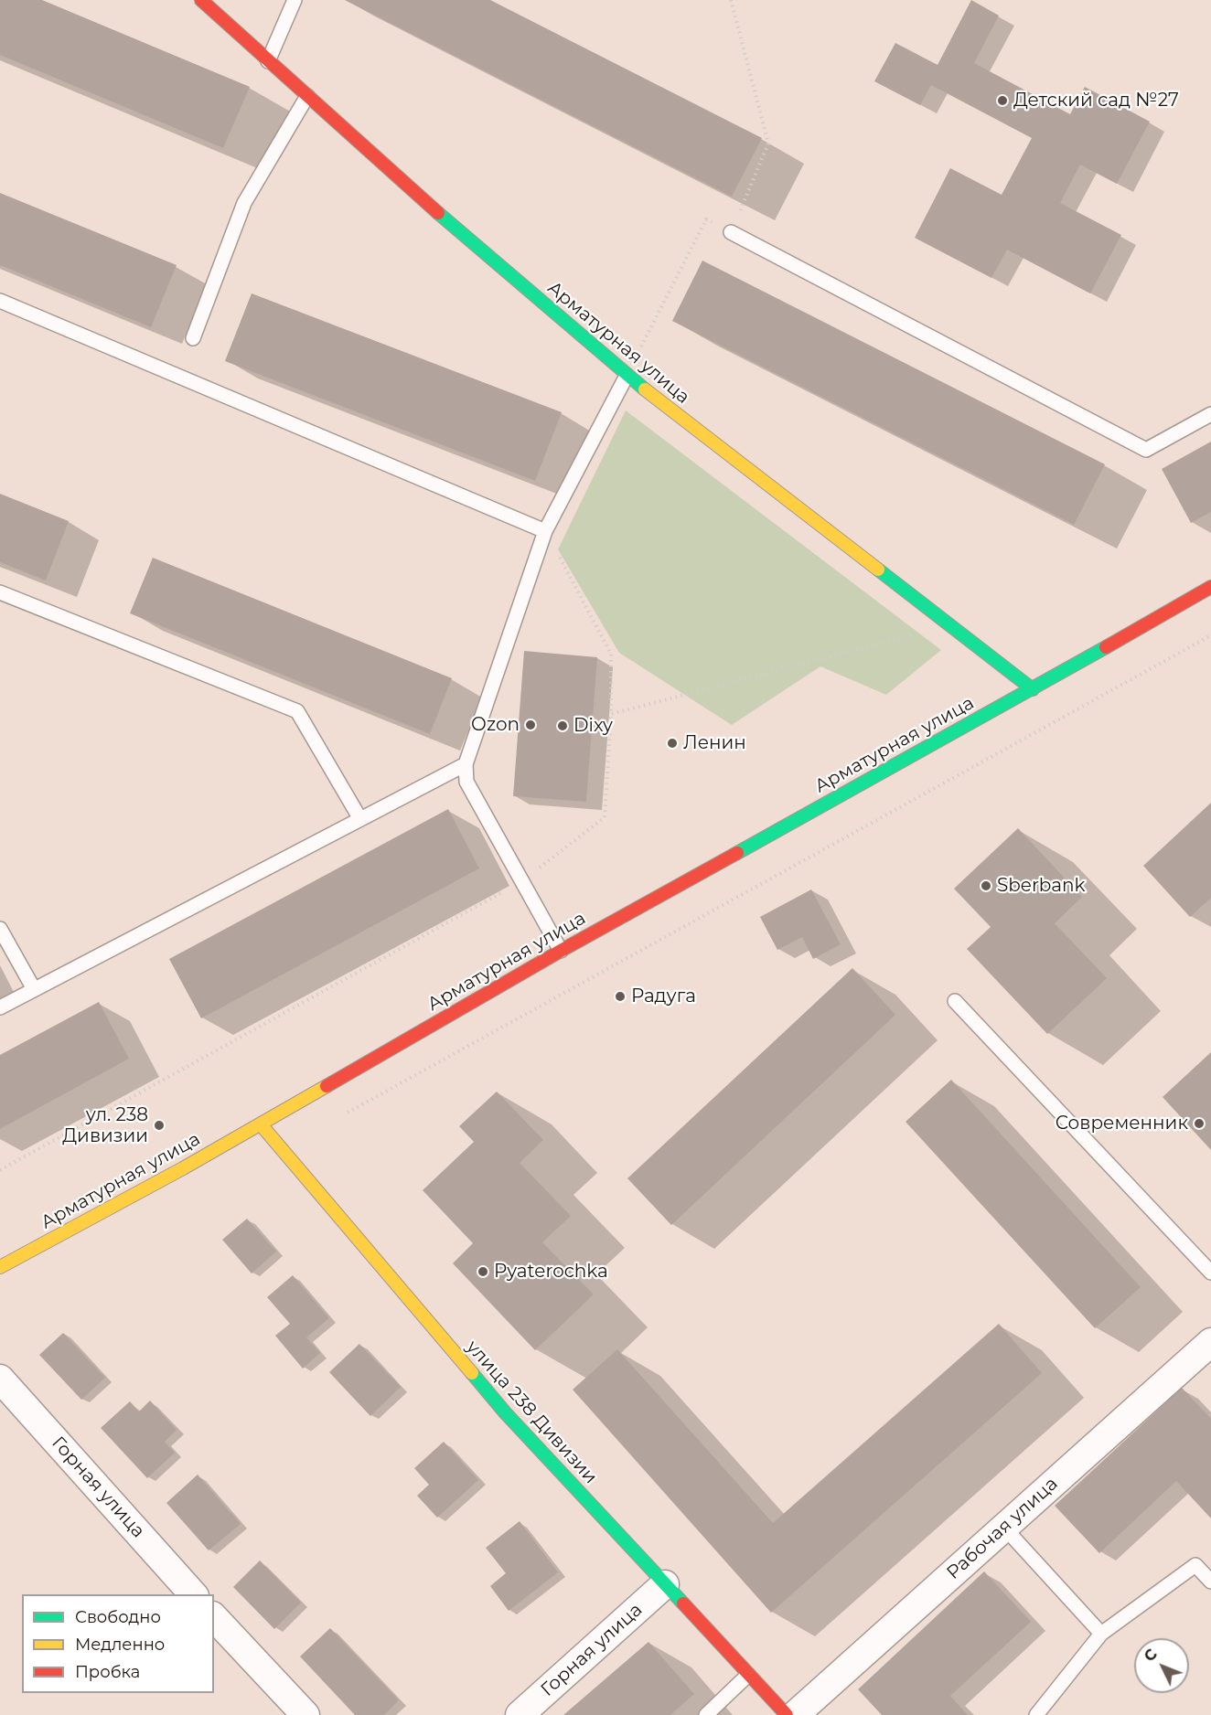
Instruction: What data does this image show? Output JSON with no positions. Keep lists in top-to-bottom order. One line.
{"streets":{"street":["Арматурная улица","улица 238 Дивизии","Горная улица","Рабочая улица"]},"crossings":[["Арматурная улица","улица 238 Дивизии"],["улица 238 Дивизии","Горная улица"]],"places":["Детский сад №27","Ozon","Dixy","Ленин","Sberbank","Радуга","Современник","ул. 238 Дивизии","Pyaterochka"],"legend":["Свободно","Медленно","Пробка"],"north":"top left"}
